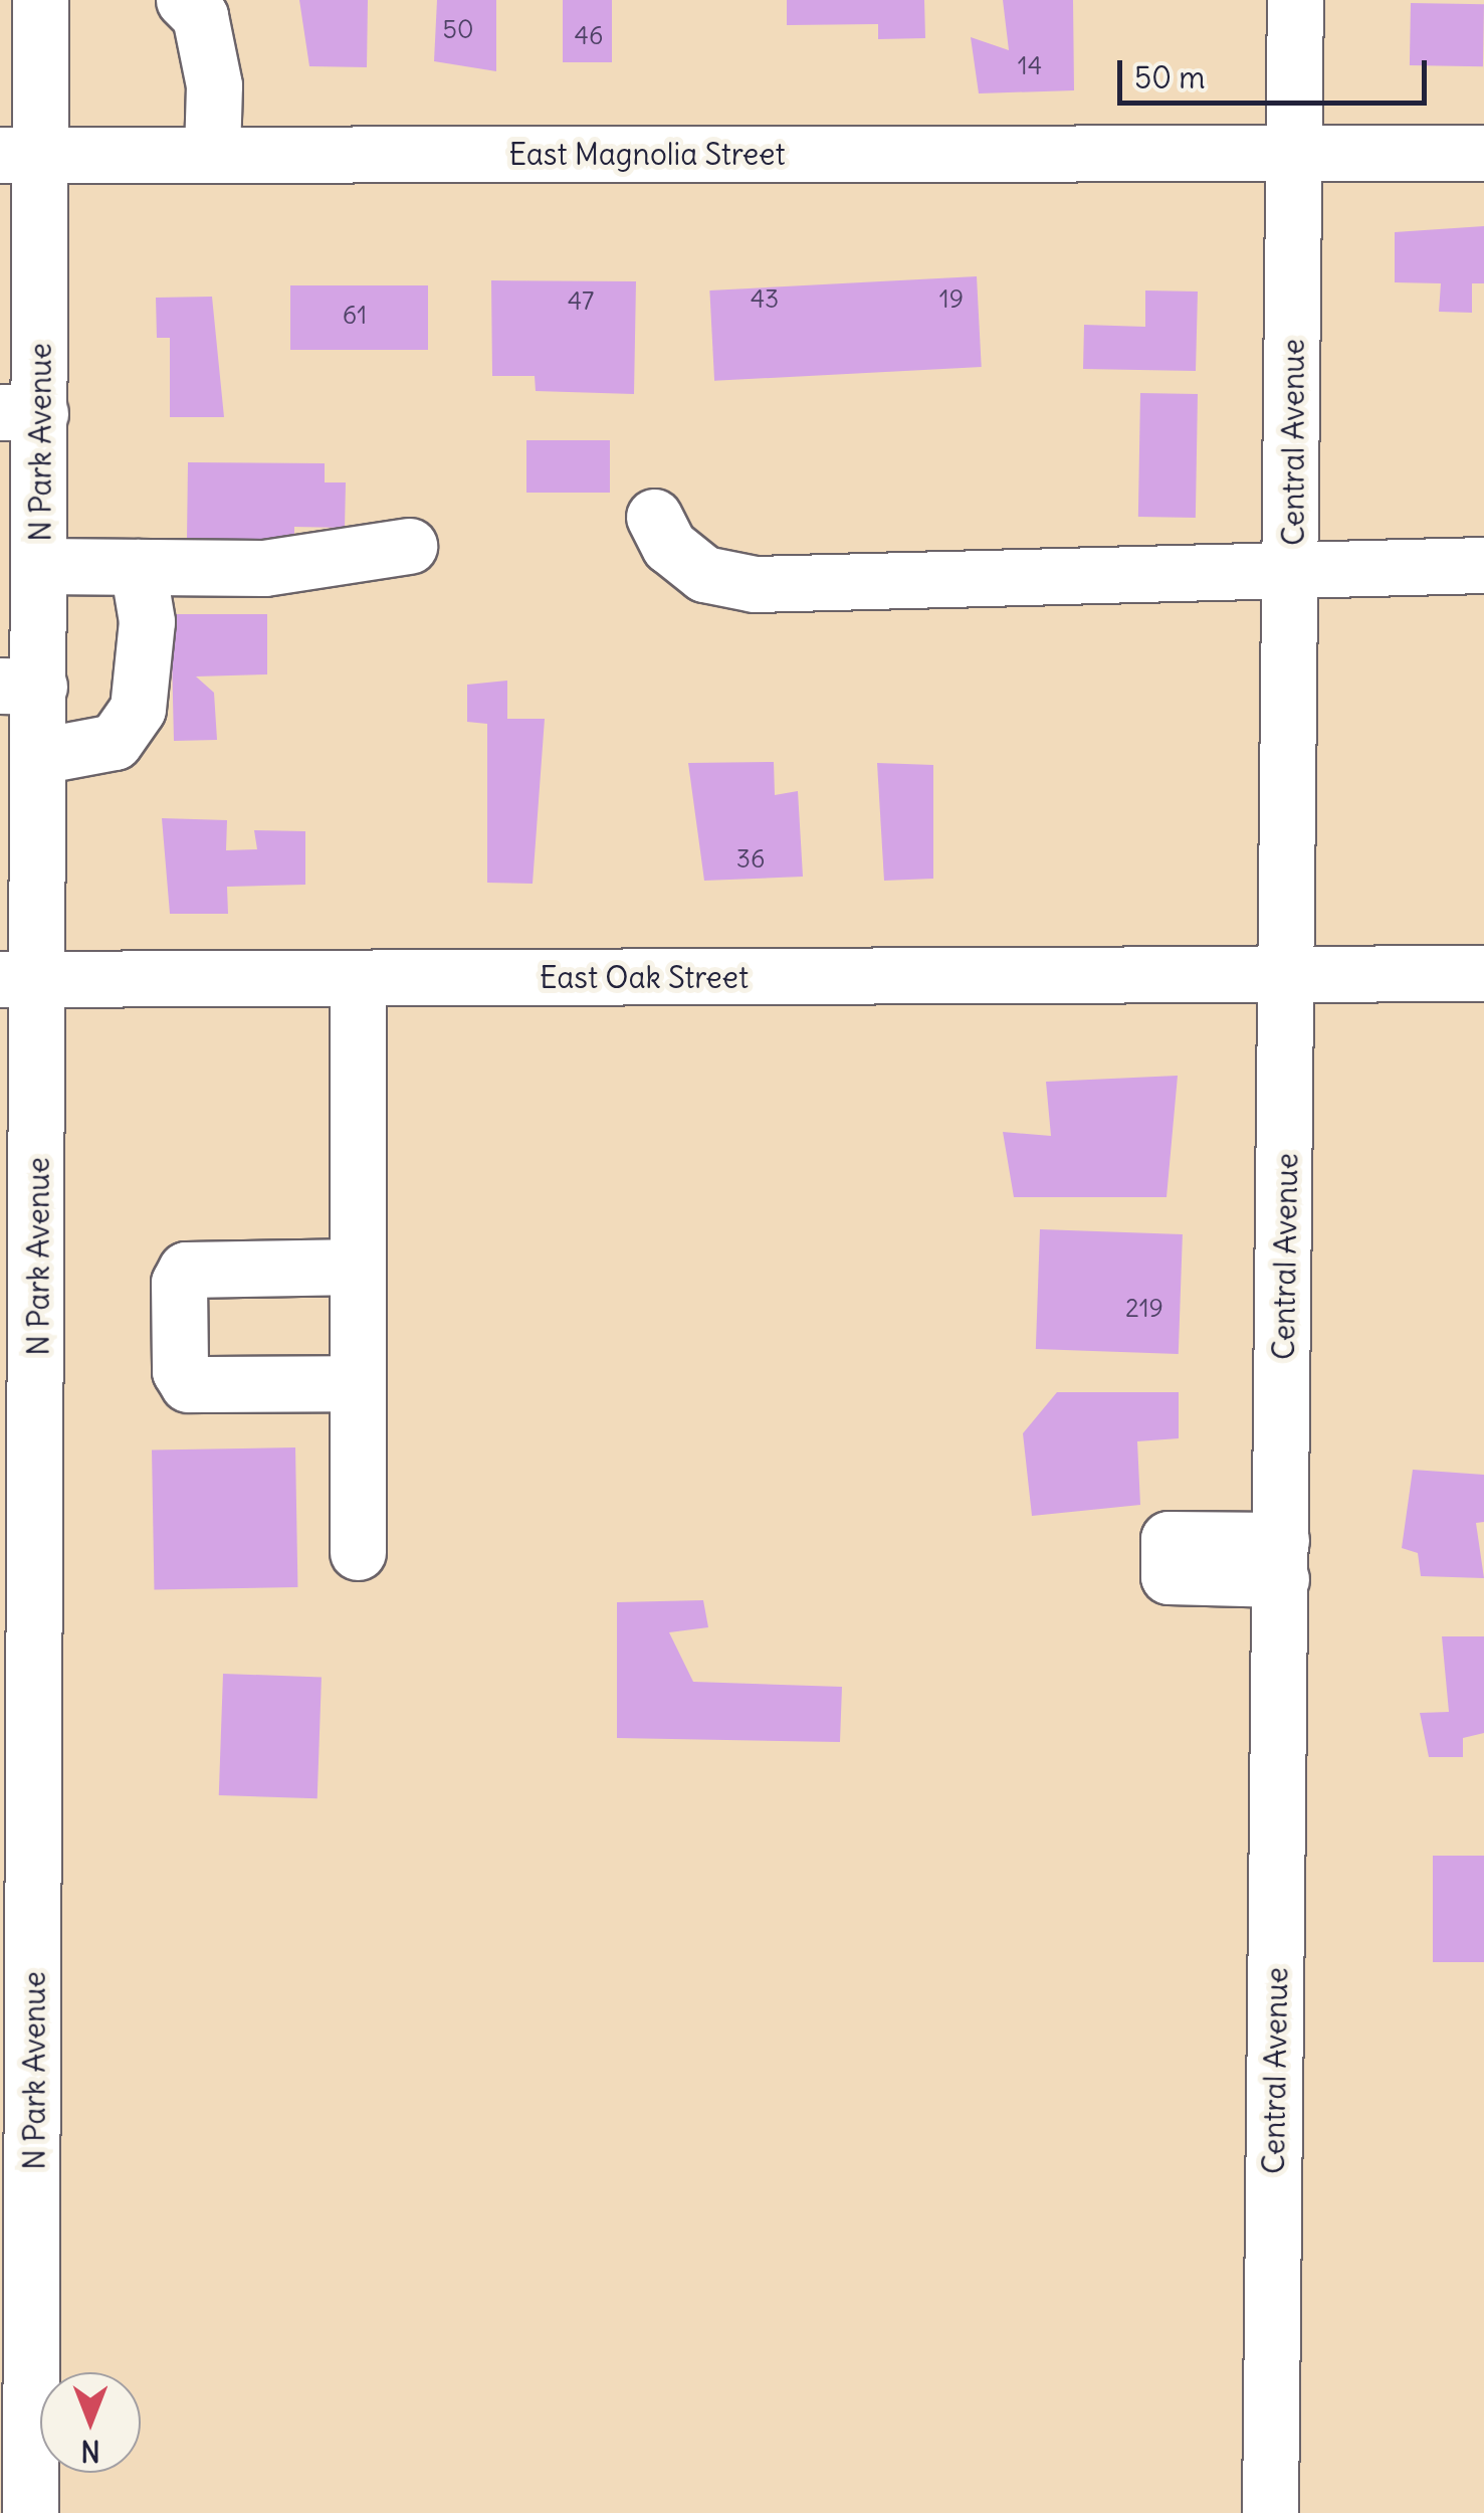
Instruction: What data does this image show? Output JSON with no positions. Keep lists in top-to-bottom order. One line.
{"streets":{"street":["East Magnolia Street","N Park Avenue","Central Avenue","East Oak Street"]},"crossings":[["East Magnolia Street","N Park Avenue"],["East Magnolia Street","Central Avenue"],["N Park Avenue","East Oak Street"],["Central Avenue","East Oak Street"]],"house_numbers":["50","46","14","43","19","47","61","36","219"],"scale_bar":"50 m","north":"bottom"}
